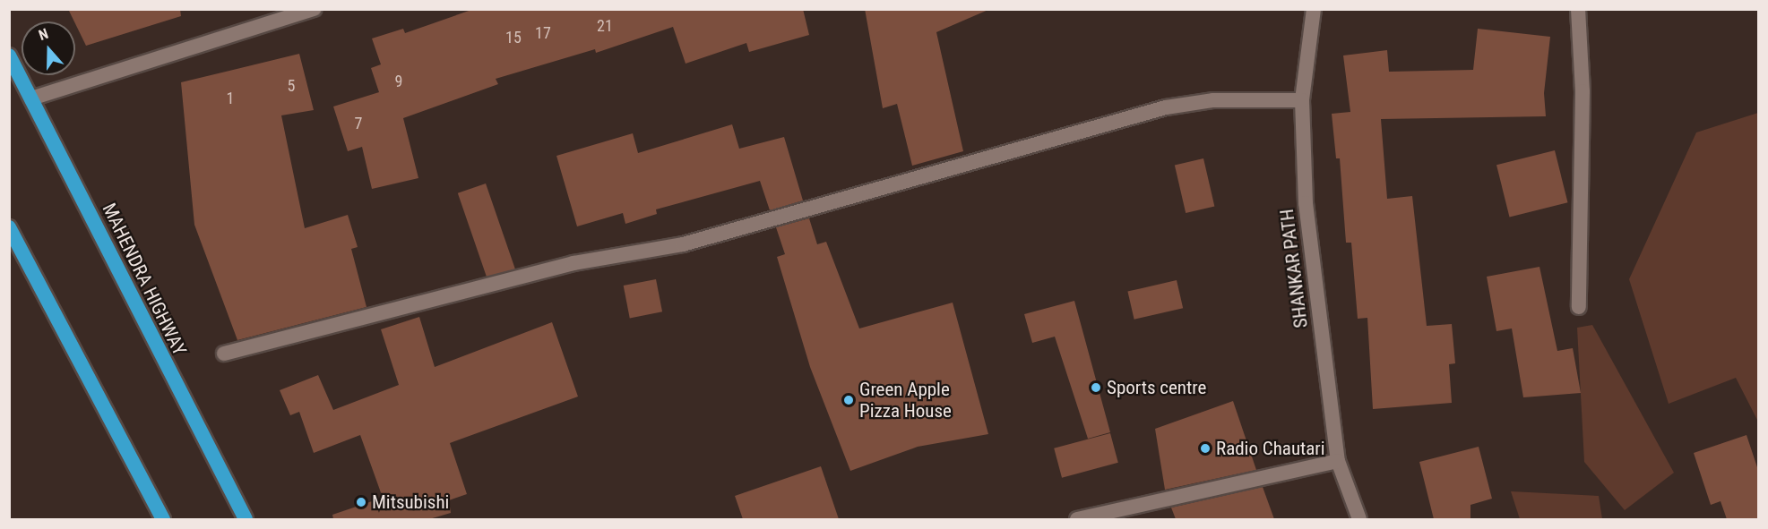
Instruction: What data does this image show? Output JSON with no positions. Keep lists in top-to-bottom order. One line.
{"streets":{"highway":["MAHENDRA HIGHWAY"],"street":["SHANKAR PATH"]},"places":["Sports centre","Green Apple Pizza House","Radio Chautari","Mitsubishi"],"house_numbers":["21","17","15","9","5","1","7"],"north":"top"}
